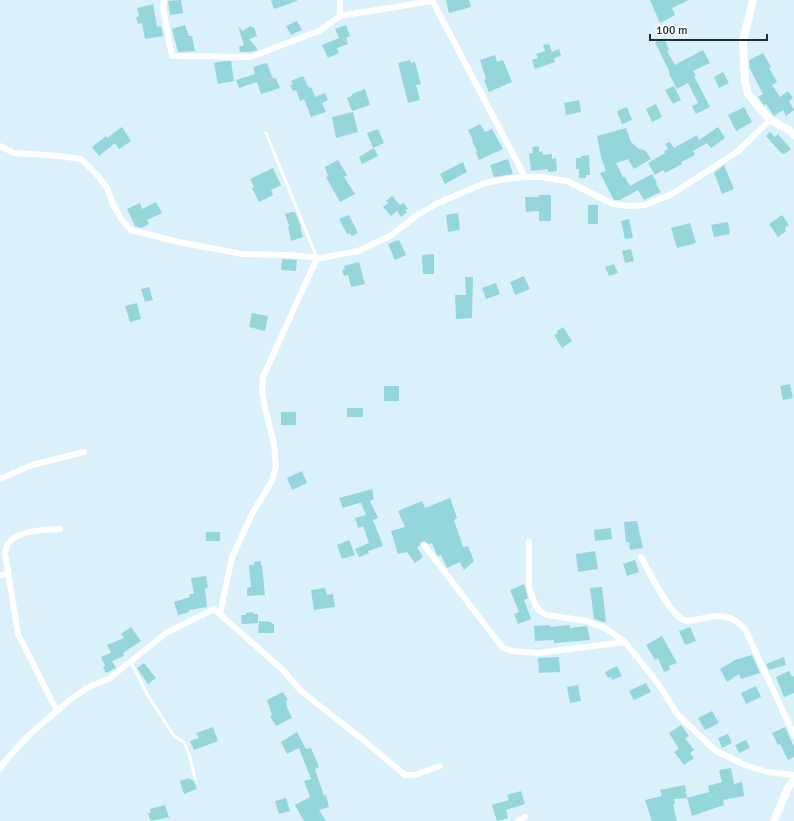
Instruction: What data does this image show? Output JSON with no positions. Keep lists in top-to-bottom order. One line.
{"scale_bar":"100 m"}
